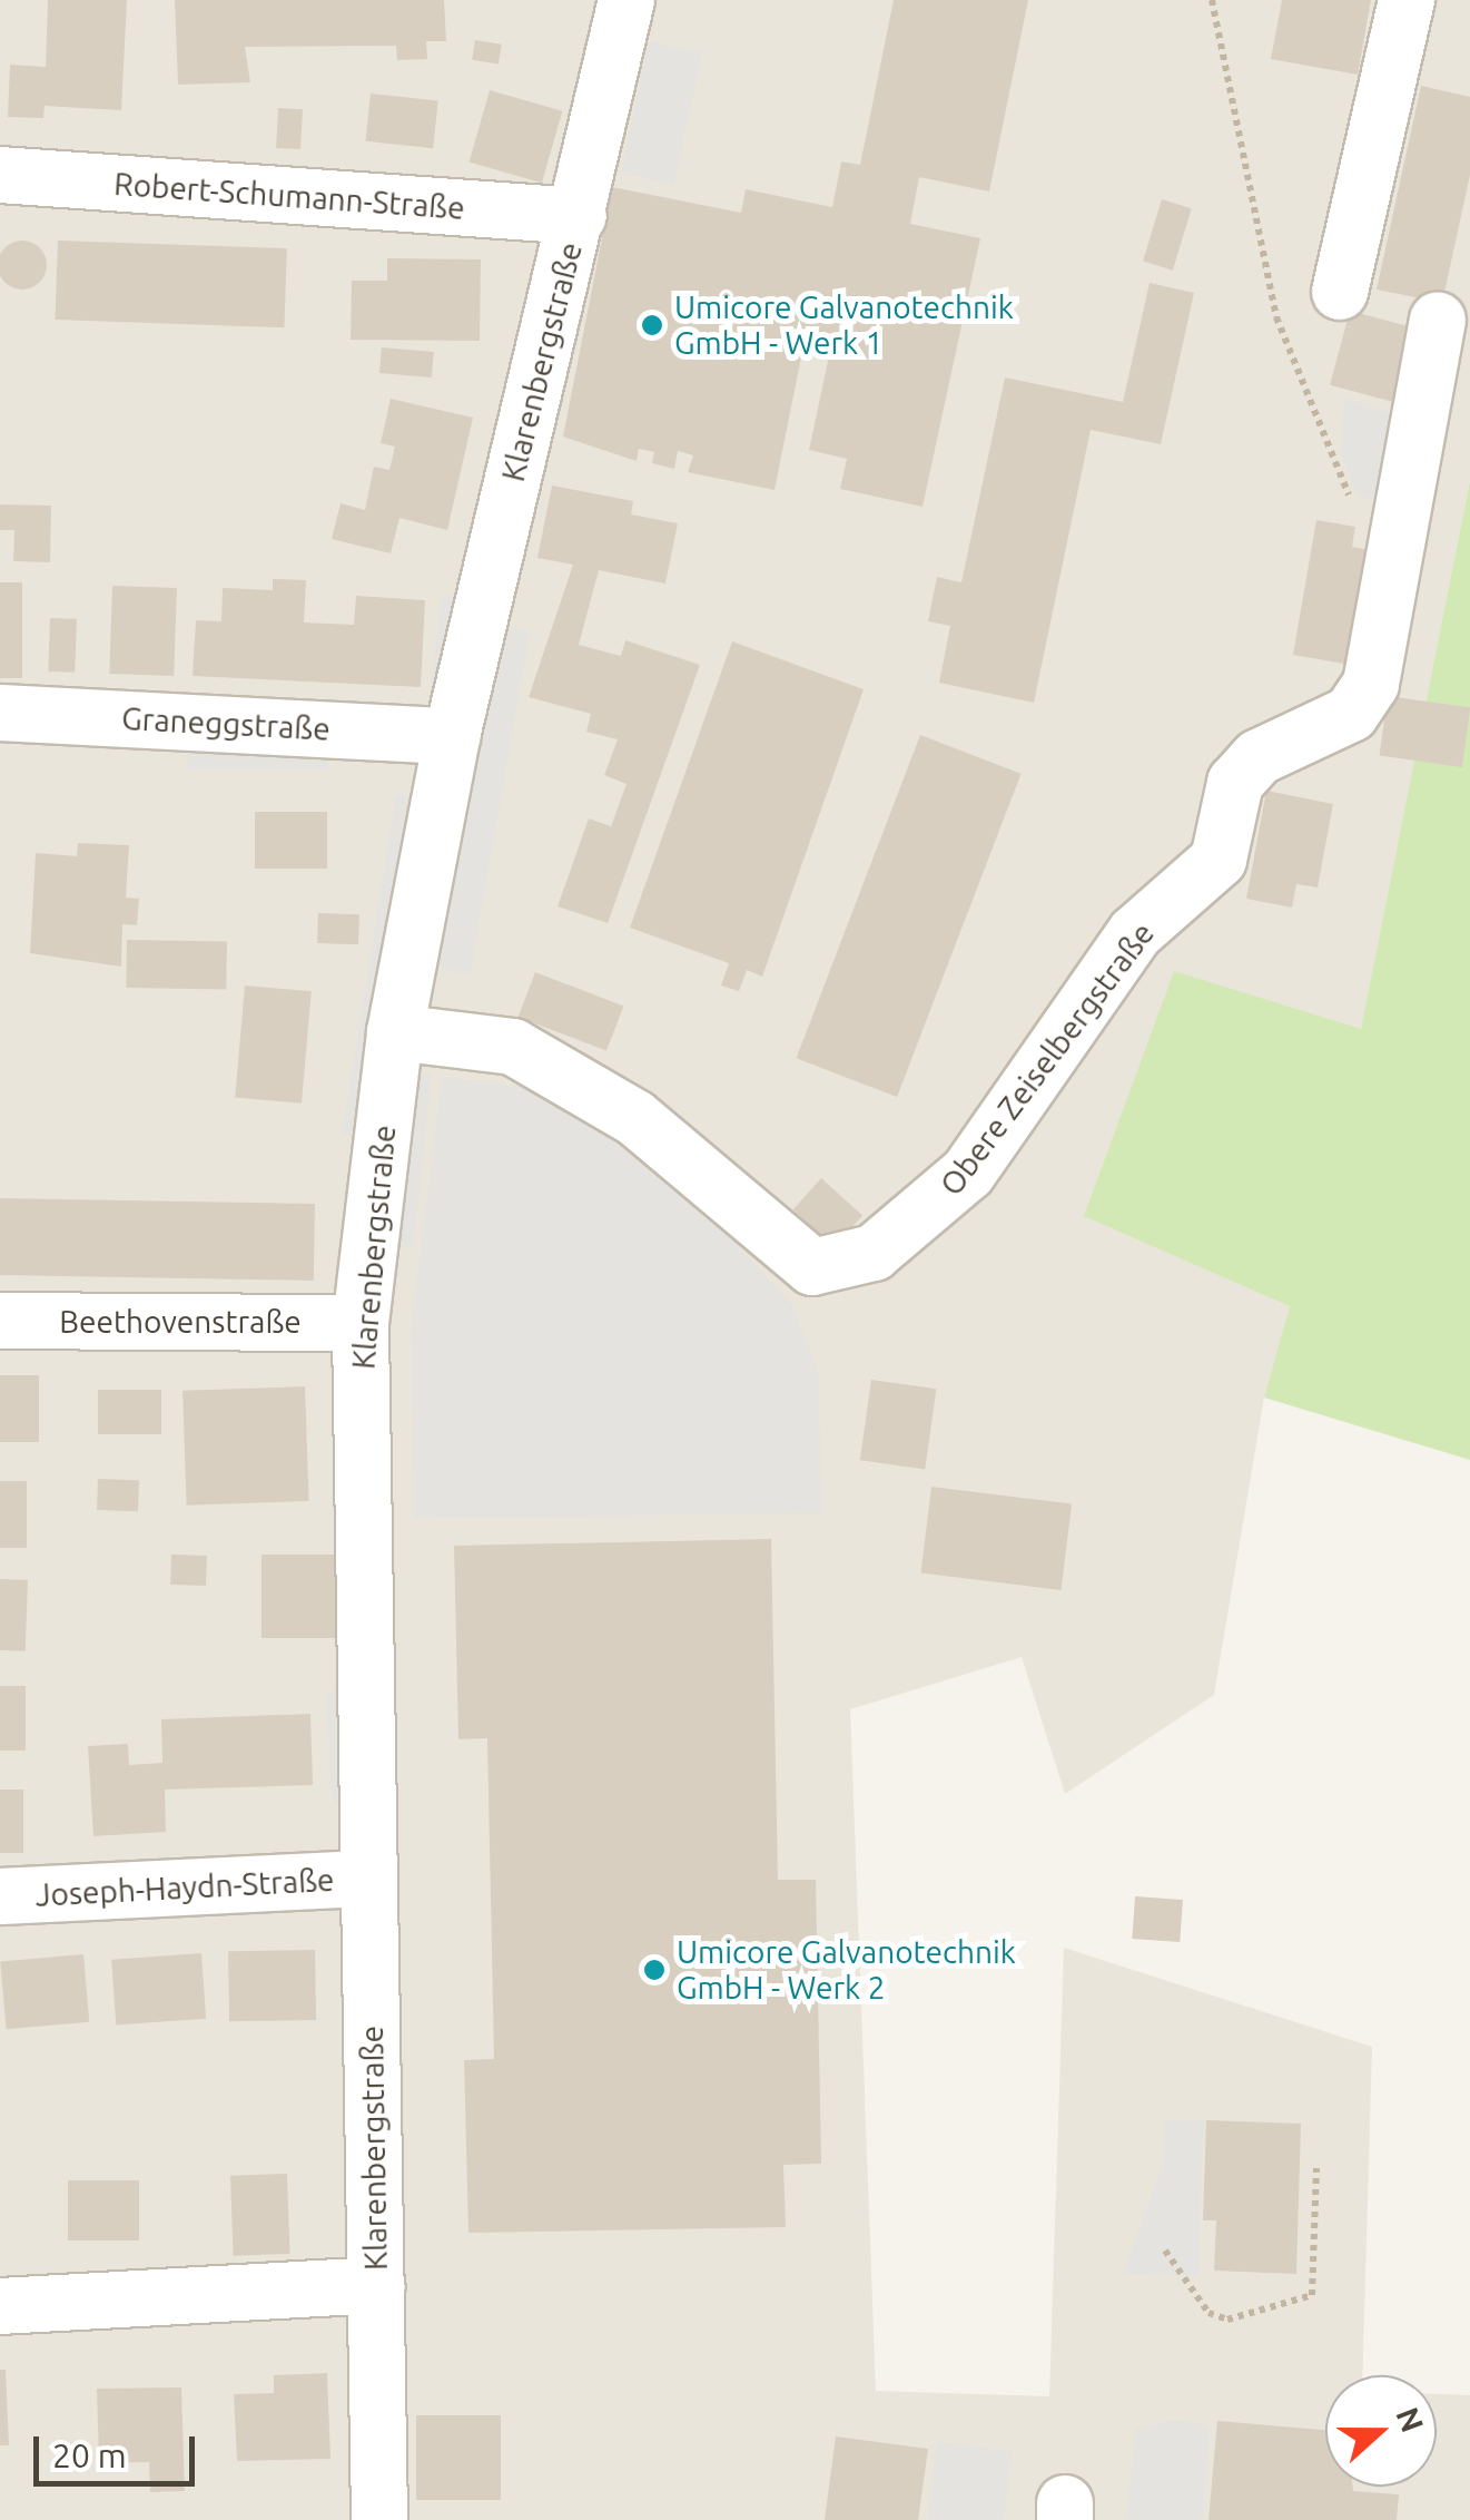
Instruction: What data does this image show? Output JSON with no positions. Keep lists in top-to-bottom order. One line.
{"streets":{"street":["Robert-Schumann-Straße","Klarenbergstraße","Graneggstraße","Obere Zeiselbergstraße","Beethovenstraße","Joseph-Haydn-Straße"]},"crossings":[["Robert-Schumann-Straße","Klarenbergstraße"],["Klarenbergstraße","Graneggstraße"],["Klarenbergstraße","Obere Zeiselbergstraße"],["Klarenbergstraße","Beethovenstraße"],["Klarenbergstraße","Joseph-Haydn-Straße"]],"places":["Umicore Galvanotechnik GmbH - Werk 1","Umicore Galvanotechnik GmbH - Werk 2"],"scale_bar":"20 m","north":"right"}
